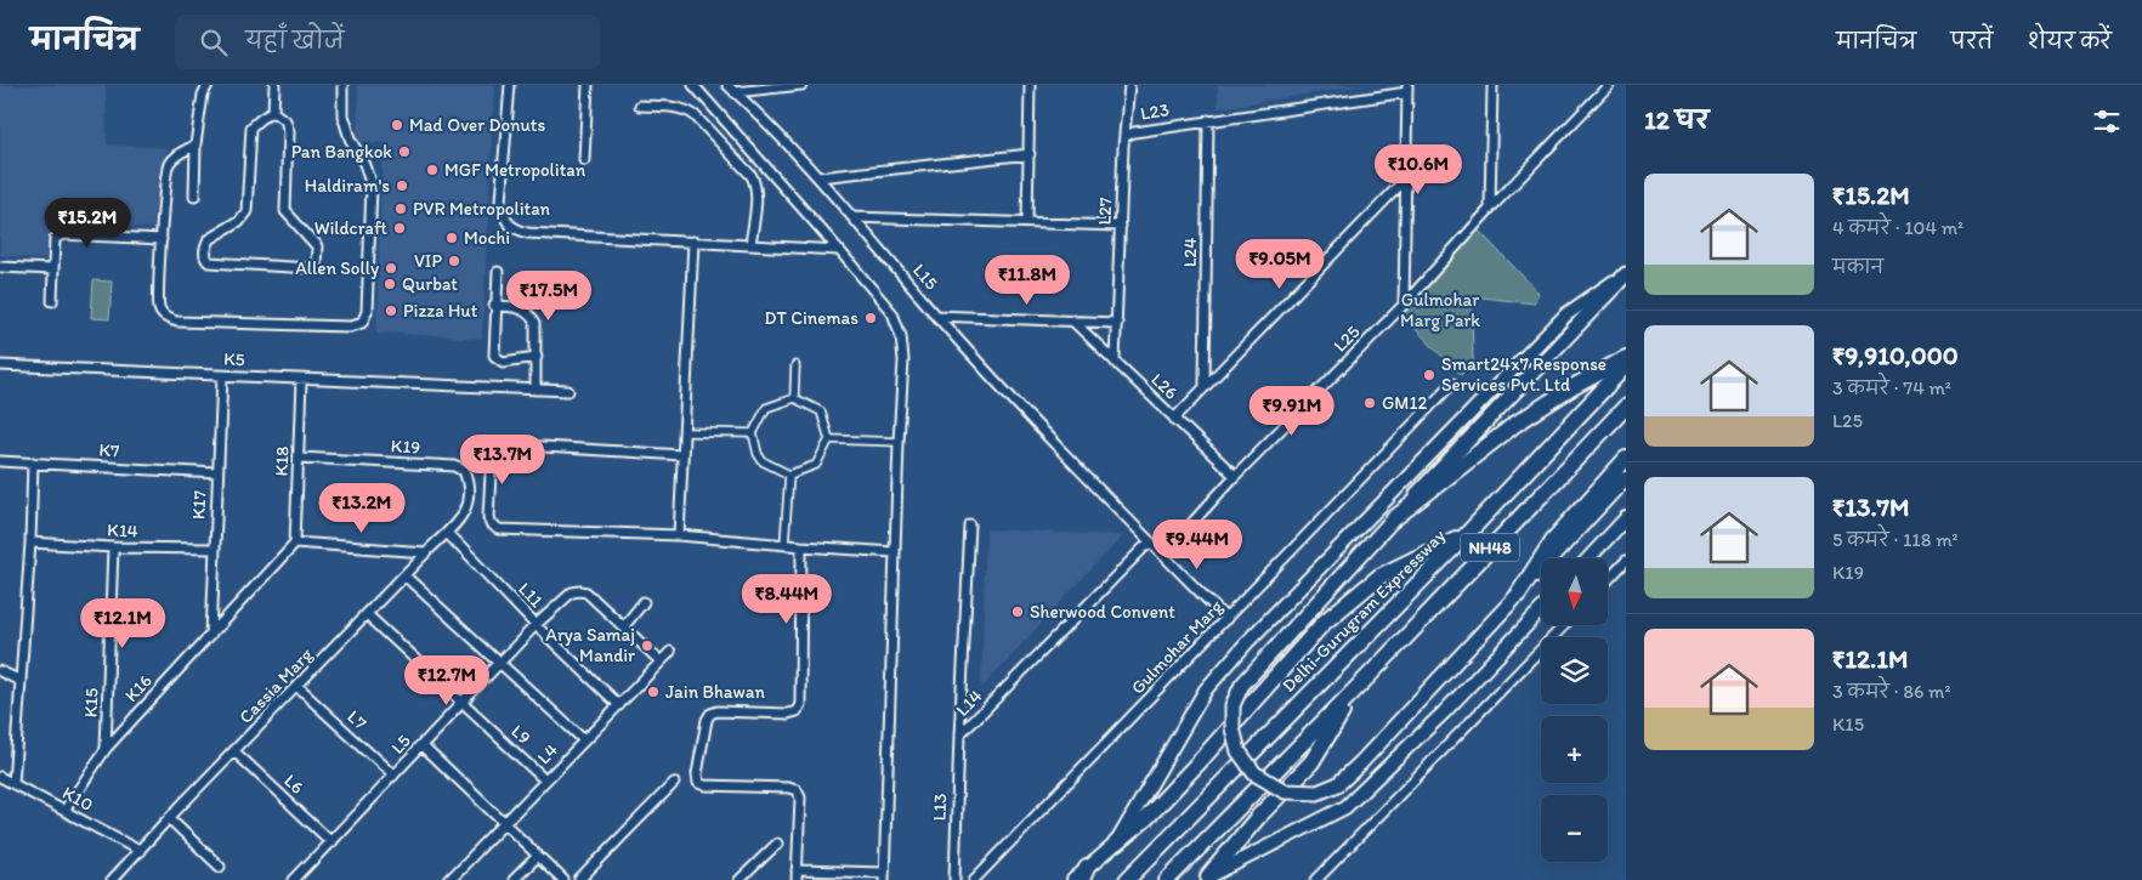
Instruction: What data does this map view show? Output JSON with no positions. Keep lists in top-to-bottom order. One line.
{"streets":{"highway":["NH48","Delhi-Gurugram Expressway"],"street":["L23","L27","L24","L15","L25","K5","L26","K19","K7","K18","K17","K14","L11","Gulmohar Marg","Cassia Marg","K16","K15","L14","L7","L9","L5","L4","L6","K10","L13"]},"crossings":[["L23","L27"],["L23","L24"],["L27","L26"],["L15","L25"],["L15","Gulmohar Marg"],["L15","L14"],["L25","L26"],["K5","K18"],["K5","K17"],["K19","K18"],["K19","Cassia Marg"],["K7","K17"],["K18","K16"],["K17","K14"],["K17","K16"],["K14","K15"],["L11","Cassia Marg"],["L11","L5"],["L11","L4"],["Cassia Marg","L7"],["Cassia Marg","L9"],["Cassia Marg","L6"],["Cassia Marg","K10"],["K16","K15"],["K16","K10"],["L14","L13"],["L7","L5"],["L9","L5"],["L9","L4"],["L5","L4"],["L5","L6"]],"parks":["Gulmohar Marg Park"],"places":["Mad Over Donuts","Pan Bangkok","MGF Metropolitan","Haldiram's","PVR Metropolitan","Wildcraft","Mochi","VIP","Allen Solly","Qurbat","Pizza Hut","DT Cinemas","Smart24x7 Response Services Pvt. Ltd","GM12","Sherwood Convent","Arya Samaj Mandir","Jain Bhawan"],"north":"bottom","page":{"header":"मानचित्र","search":"यहाँ खोजें","nav":["मानचित्र","परतें","शेयर करें"],"heading":"12 घर","price":["₹10.6M","₹15.2M","₹9.05M","₹11.8M","₹17.5M","₹9.91M","₹13.7M","₹13.2M","₹9.44M","₹8.44M","₹12.1M","₹12.7M"],"list":[{"name":"₹15.2M","note":"4 कमरे · 104 m² · मकान"},{"name":"₹9,910,000","note":"3 कमरे · 74 m² · L25"},{"name":"₹13.7M","note":"5 कमरे · 118 m² · K19"},{"name":"₹12.1M","note":"3 कमरे · 86 m² · K15"}],"map_buttons":["+","−"]}}
